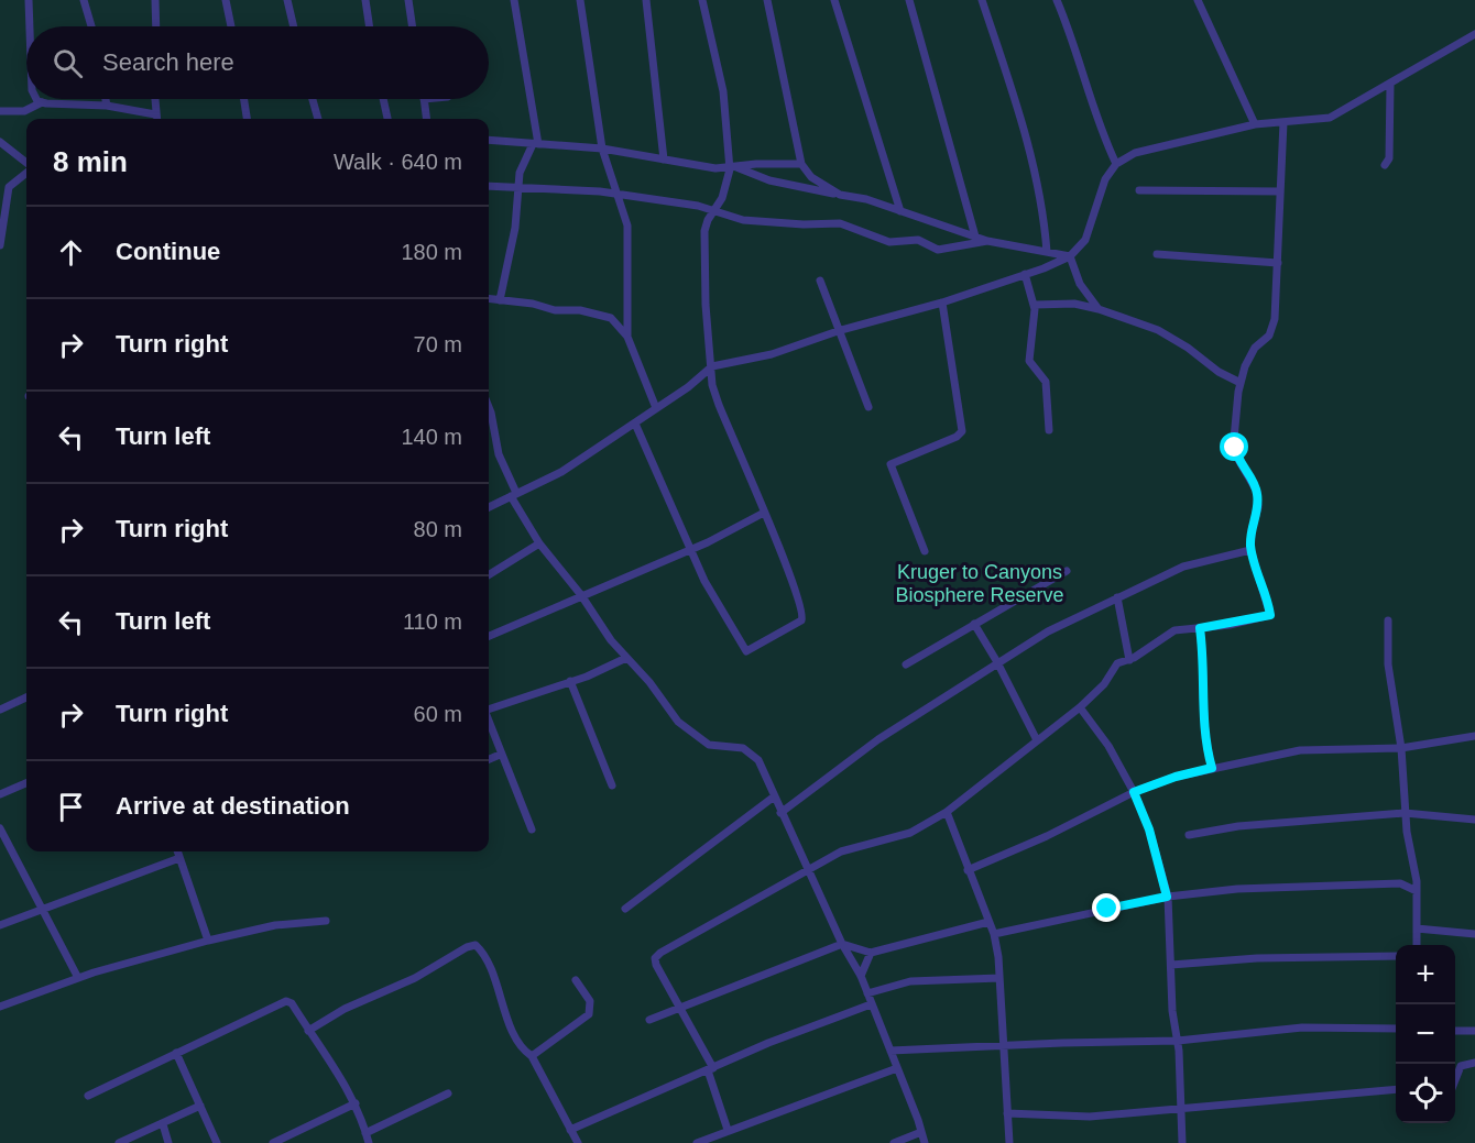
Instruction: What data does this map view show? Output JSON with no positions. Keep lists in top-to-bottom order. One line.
{"parks":["Kruger to Canyons Biosphere Reserve"],"page":{"search":"Search here","heading":["8 min","Walk · 640 m"],"list":[["Continue","180 m"],["Turn right","70 m"],["Turn left","140 m"],["Turn right","80 m"],["Turn left","110 m"],["Turn right","60 m"],"Arrive at destination"],"map_buttons":["+","−"]}}
